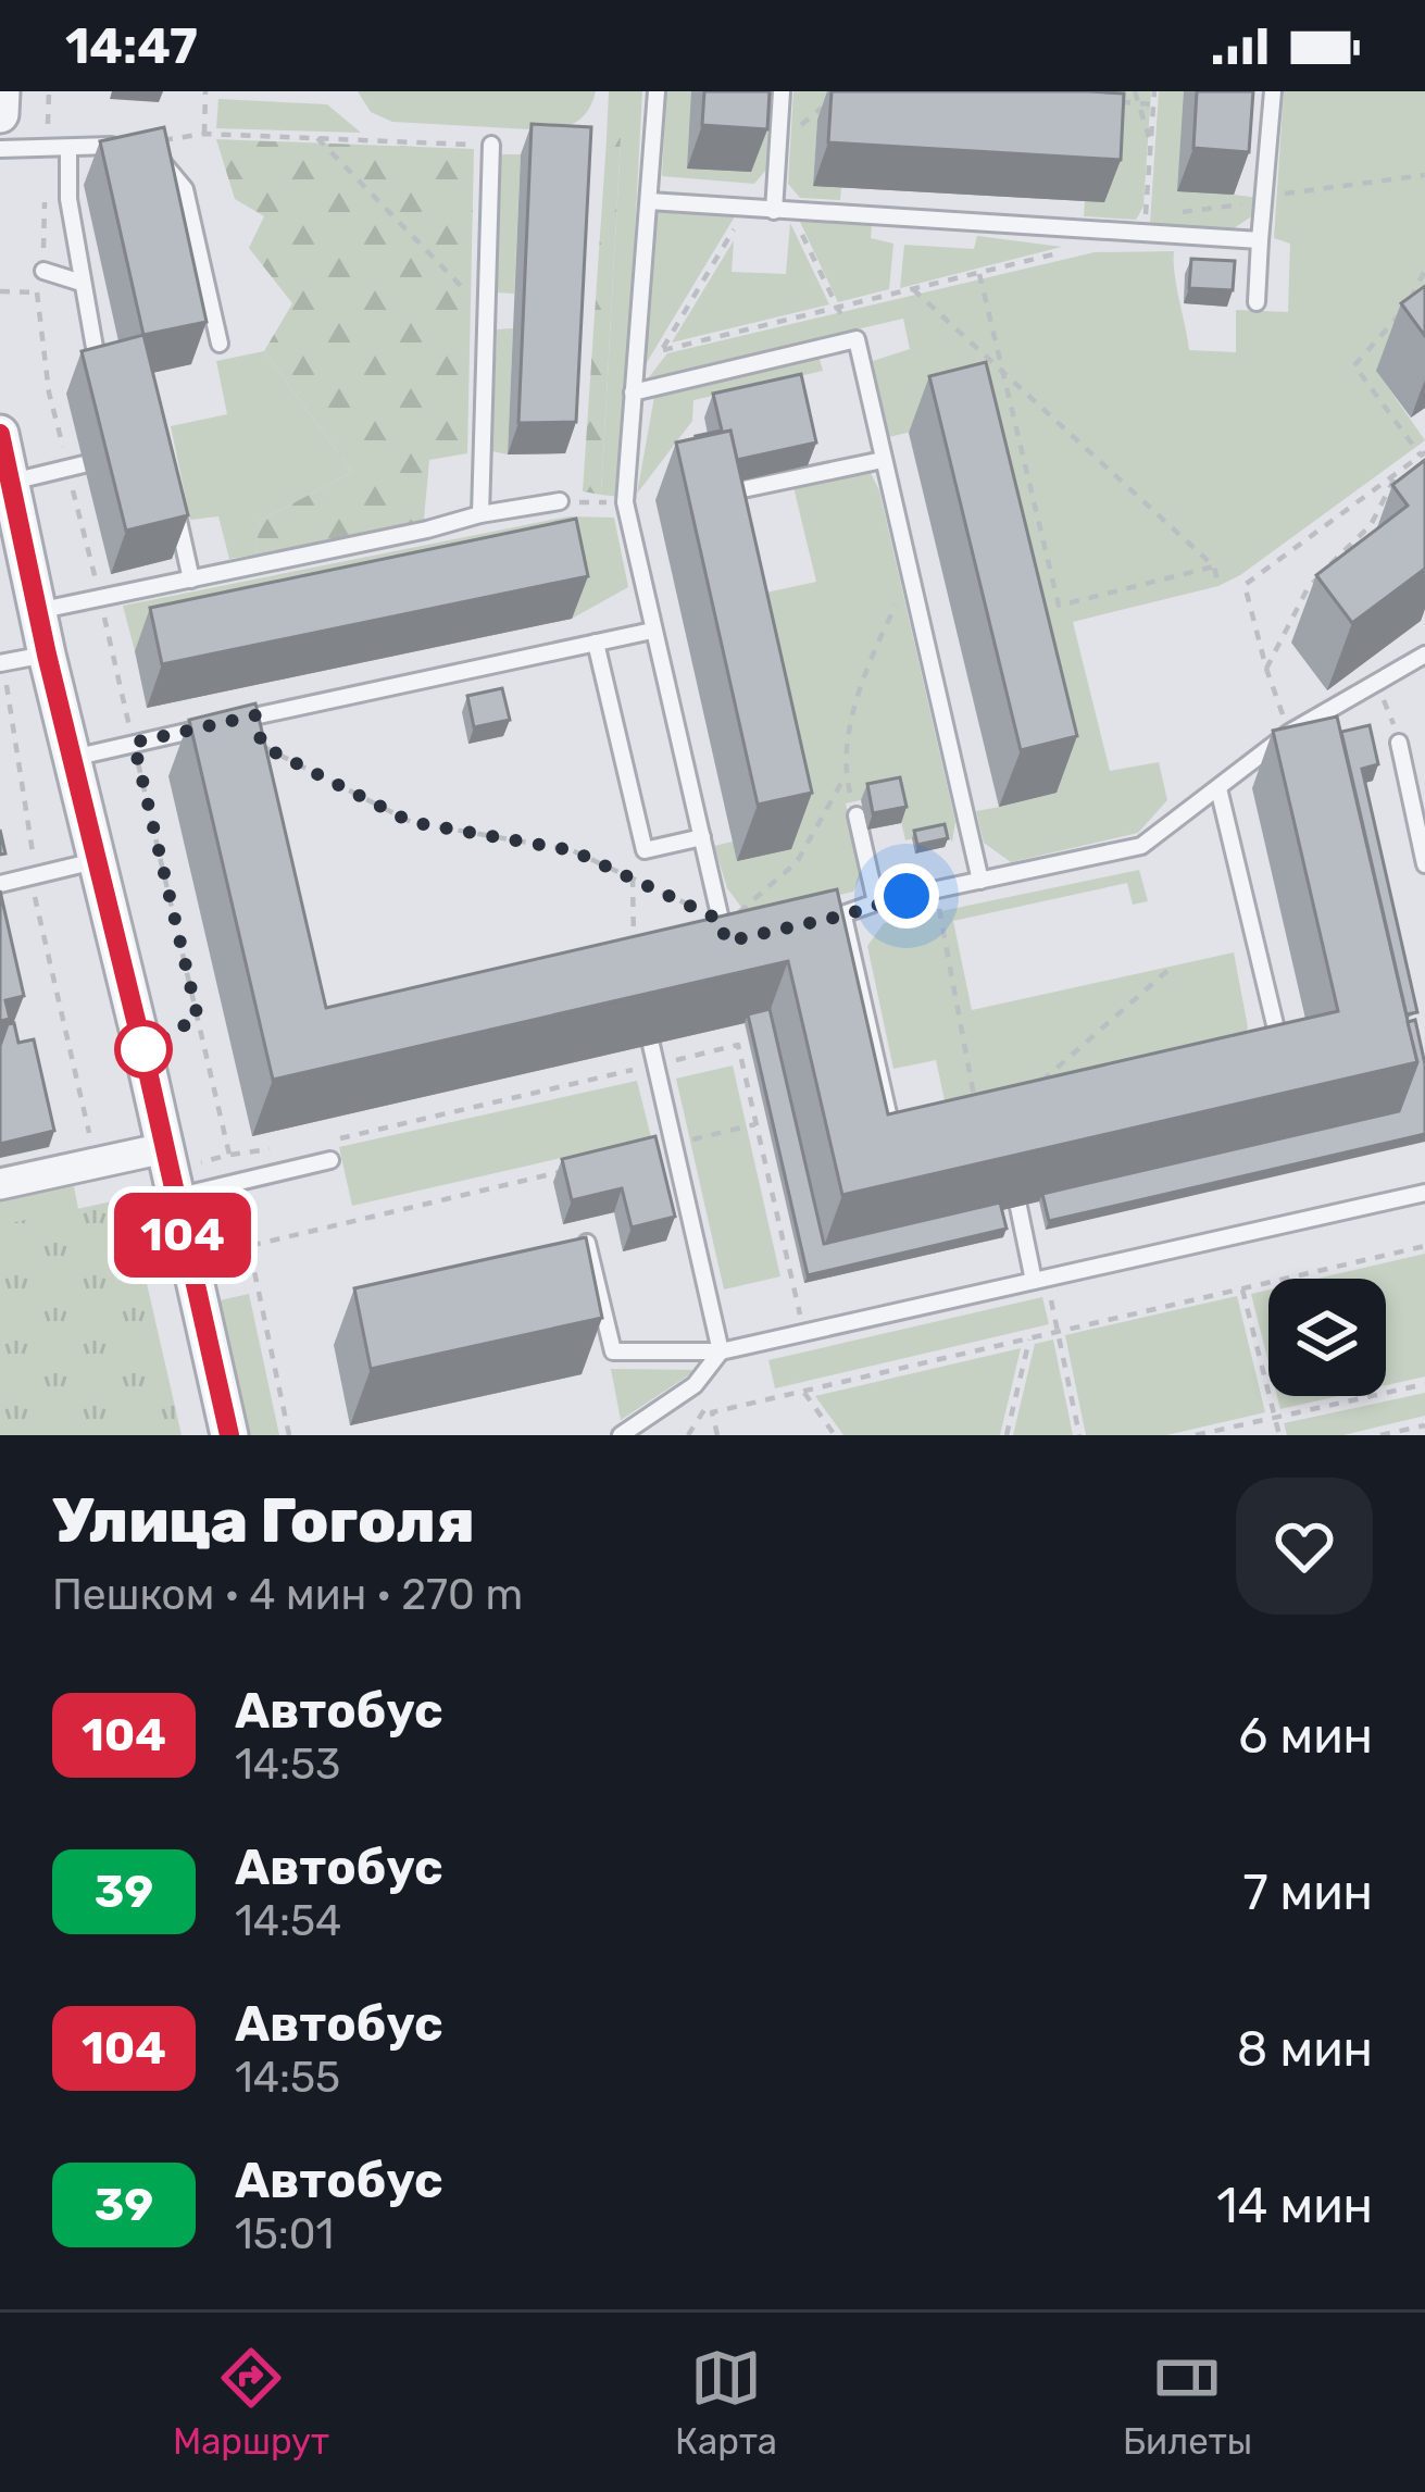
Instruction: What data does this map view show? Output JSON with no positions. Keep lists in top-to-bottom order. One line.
{"lines":["bus line 104"],"page":{"status":"14:47","on_map":"104","heading":["Улица Гоголя","Пешком · 4 мин · 270 m"],"list":[{"mark":"104","name":"Автобус","note":"14:53","value":"6 мин"},{"mark":"39","name":"Автобус","note":"14:54","value":"7 мин"},{"mark":"104","name":"Автобус","note":"14:55","value":"8 мин"},{"mark":"39","name":"Автобус","note":"15:01","value":"14 мин"}],"tabs":["Маршрут","Карта","Билеты"]}}
